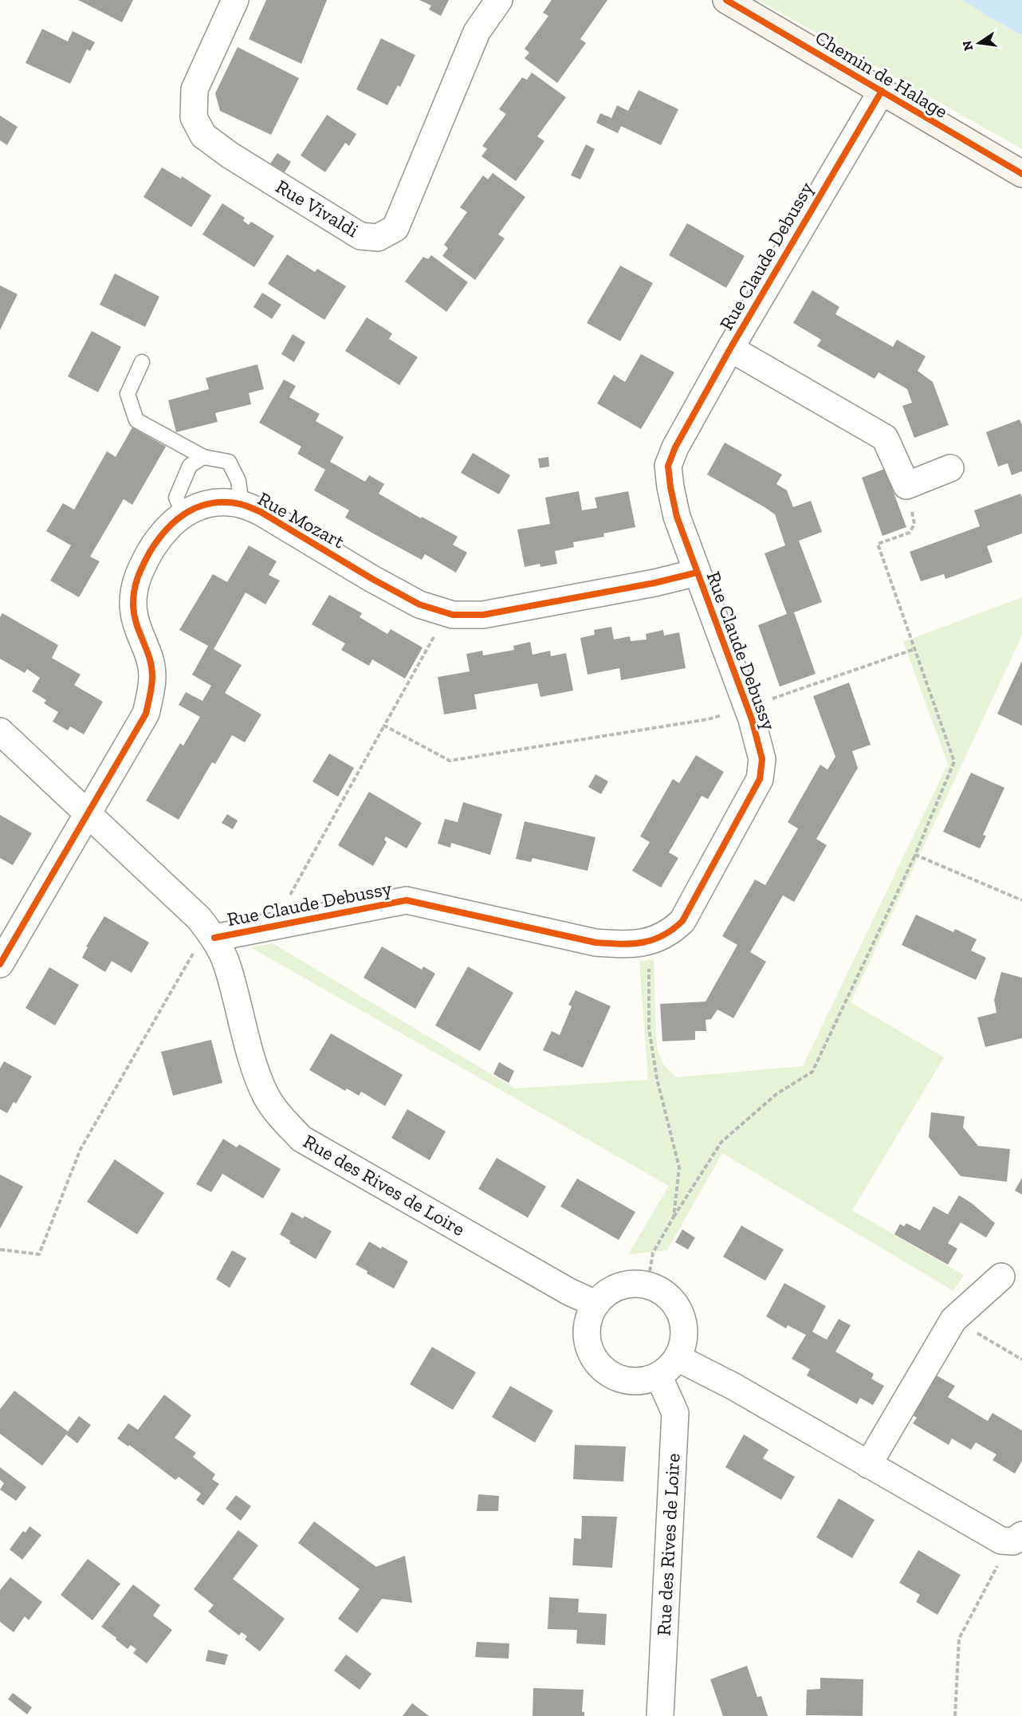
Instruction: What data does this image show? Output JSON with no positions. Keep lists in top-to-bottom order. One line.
{"streets":{"main road":["Chemin de Halage"],"street":["Rue Vivaldi","Rue Claude Debussy","Rue Mozart","Rue des Rives de Loire"]},"crossings":[["Chemin de Halage","Rue Claude Debussy"],["Rue Claude Debussy","Rue Mozart"],["Rue Claude Debussy","Rue des Rives de Loire"],["Rue Mozart","Rue des Rives de Loire"]],"north":"left"}
